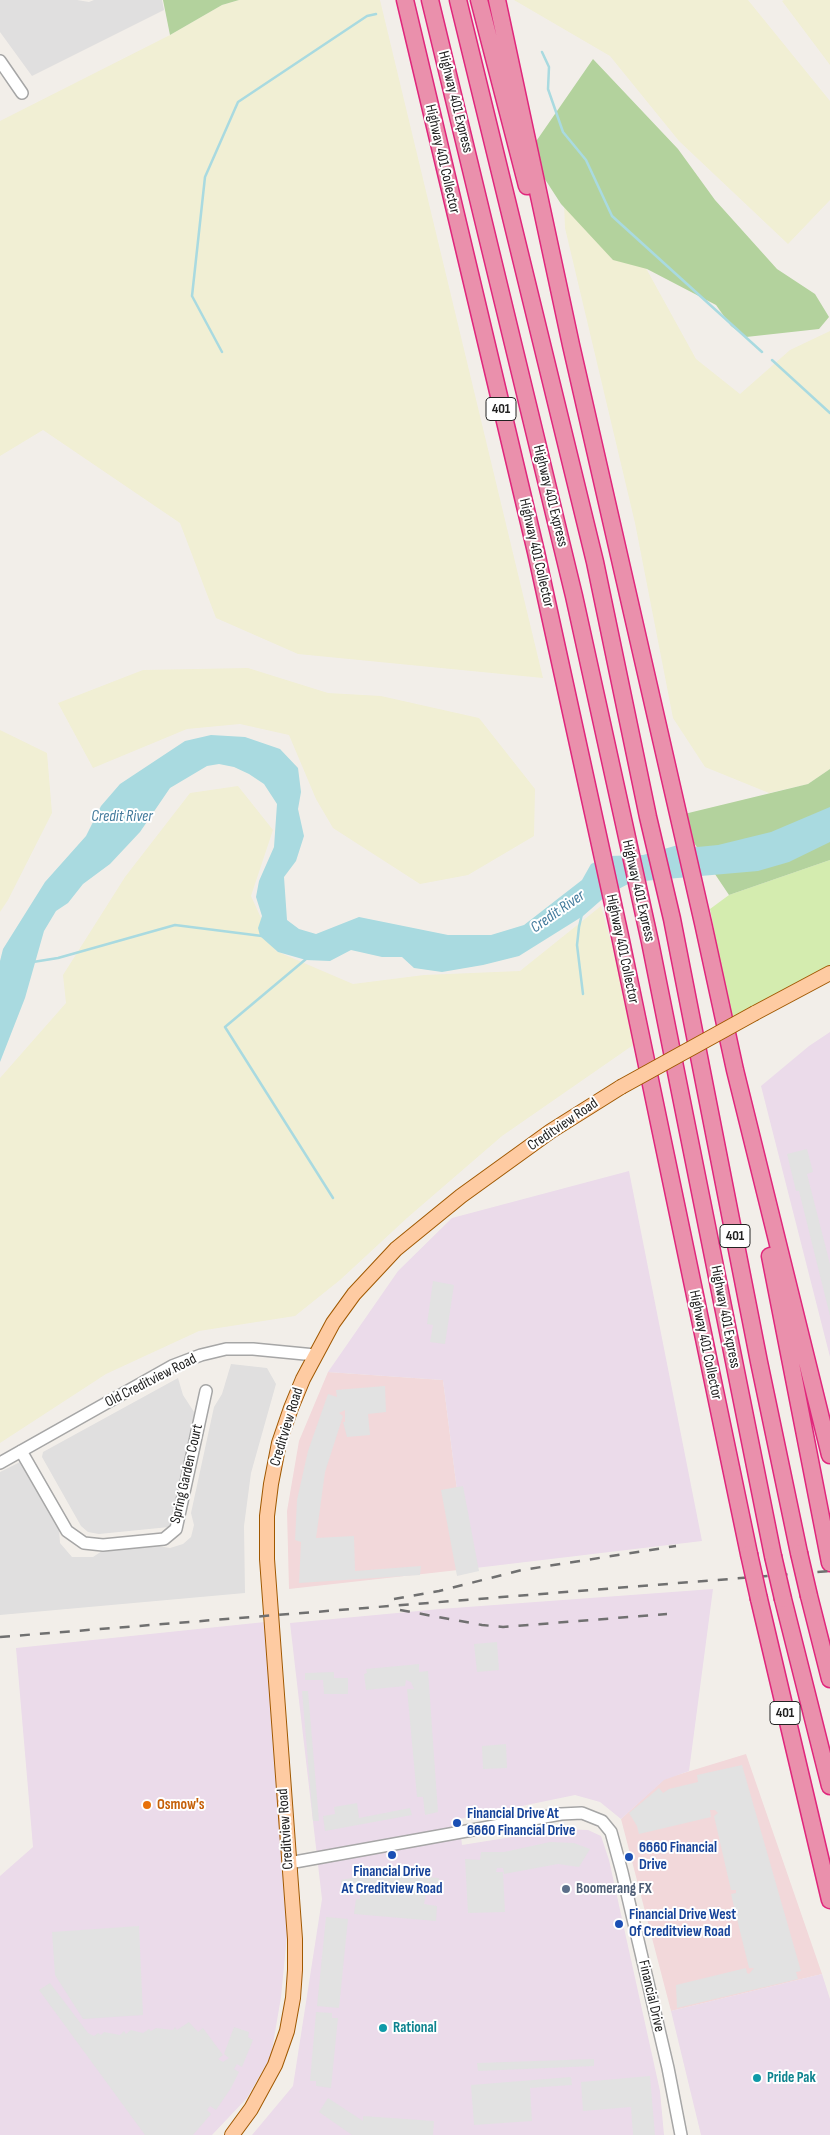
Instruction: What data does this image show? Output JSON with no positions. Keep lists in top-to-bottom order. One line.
{"streets":{"highway":["Highway 401 Express","Highway 401 Collector","401"],"main road":["Creditview Road"],"street":["Old Creditview Road","Spring Garden Court","Financial Drive"]},"crossings":[["Creditview Road","Old Creditview Road"],["Creditview Road","Financial Drive"],["Old Creditview Road","Spring Garden Court"]],"water":["Credit River"],"places":["Osmow's","Financial Drive At 6660 Financial Drive","Financial Drive At Creditview Road","6660 Financial Drive","Boomerang FX","Financial Drive West Of Creditview Road","Rational","Pride Pak"]}
